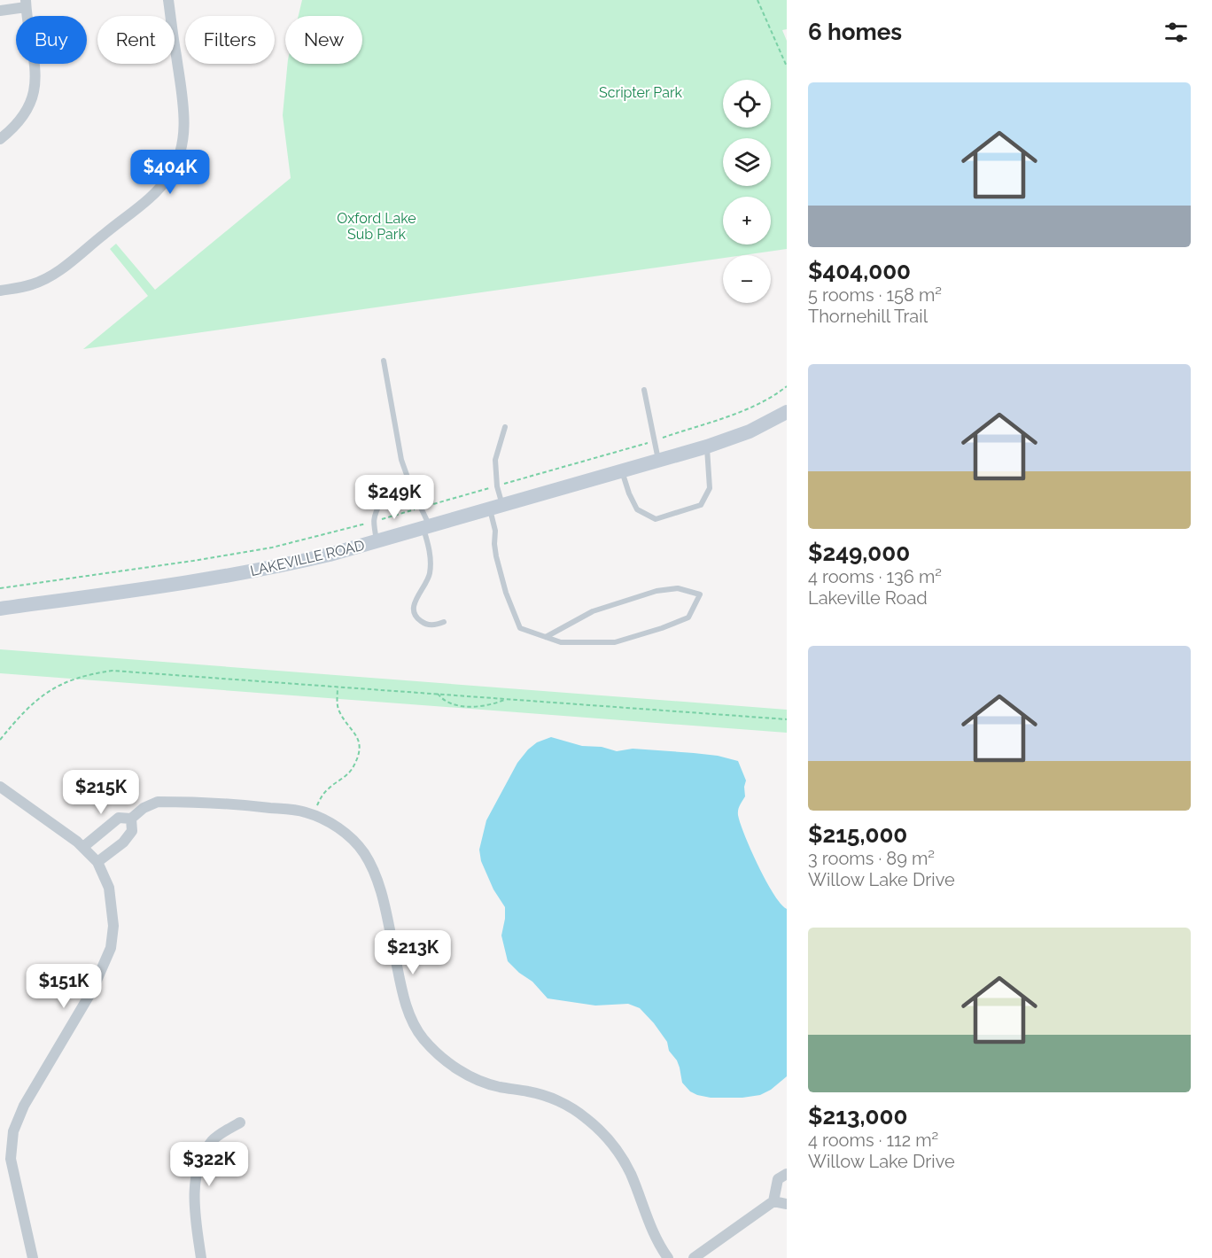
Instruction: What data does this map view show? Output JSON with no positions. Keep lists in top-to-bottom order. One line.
{"streets":{"main road":["LAKEVILLE ROAD"]},"parks":["Scripter Park","Oxford Lake Sub Park"],"page":{"heading":"6 homes","chip":["Buy","Rent","Filters","New"],"list":[{"name":"$404,000","note":"5 rooms · 158 m² · Thornehill Trail"},{"name":"$249,000","note":"4 rooms · 136 m² · Lakeville Road"},{"name":"$215,000","note":"3 rooms · 89 m² · Willow Lake Drive"},{"name":"$213,000","note":"4 rooms · 112 m² · Willow Lake Drive"}],"map_buttons":["+","−"],"price":["$404K","$249K","$215K","$213K","$151K","$322K"]}}
